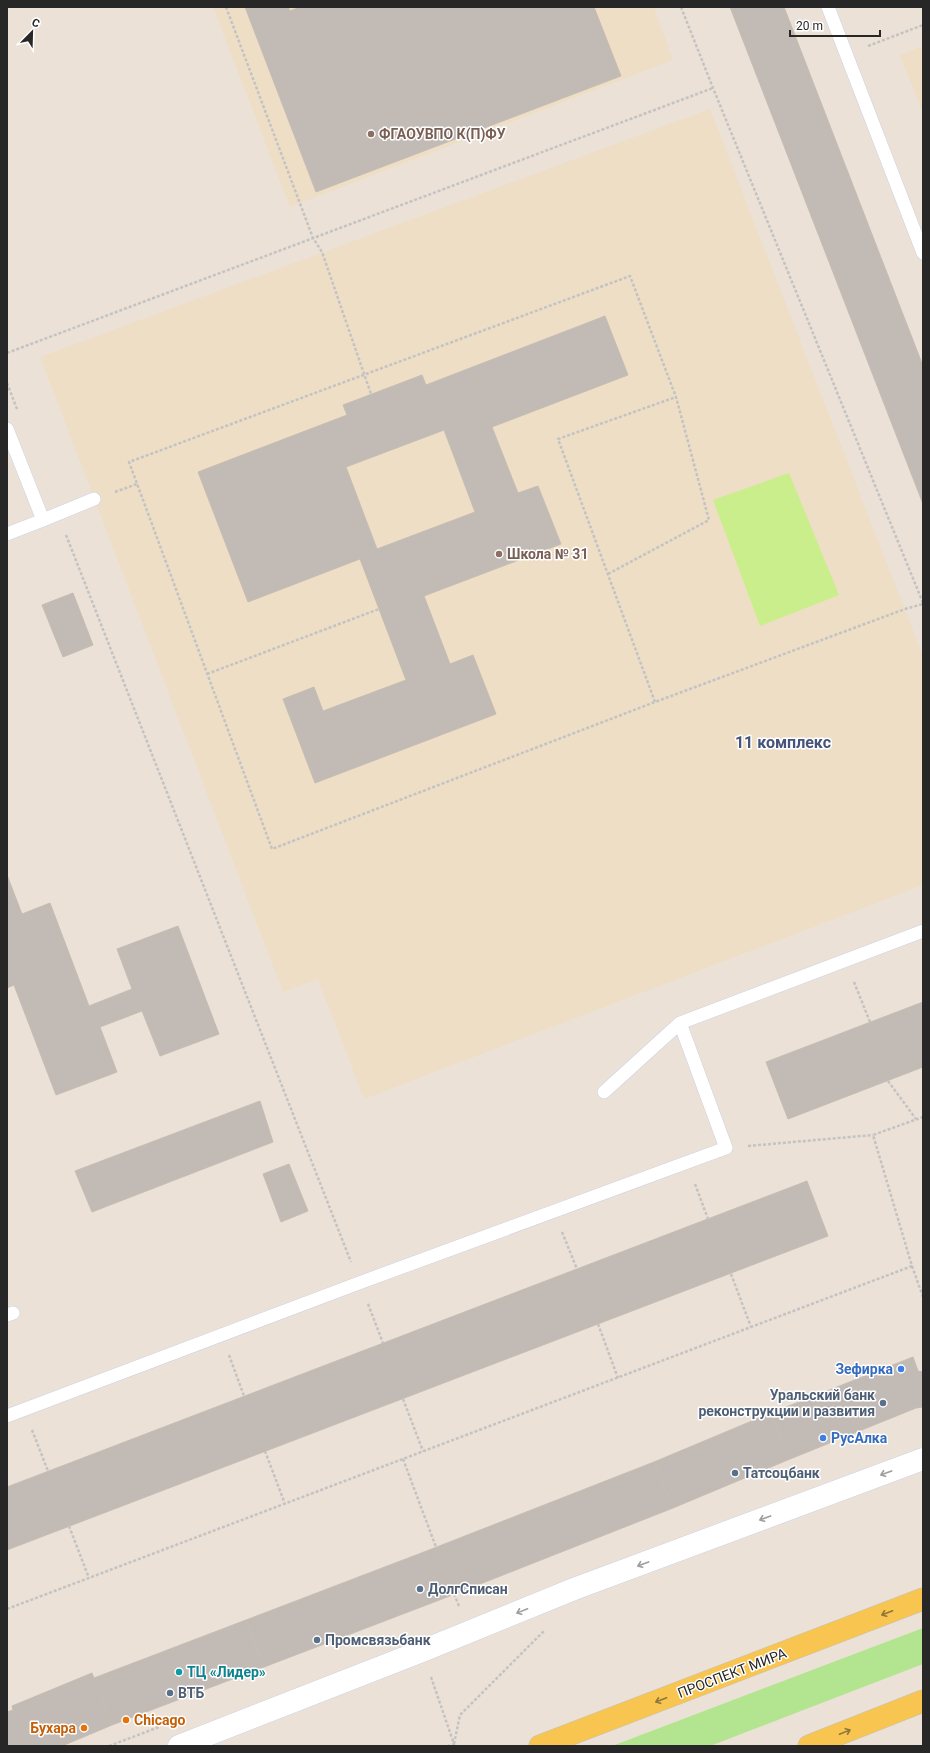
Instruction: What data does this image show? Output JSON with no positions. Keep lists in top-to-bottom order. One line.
{"streets":{"main road":["ПРОСПЕКТ МИРА"]},"one_way":["ПРОСПЕКТ МИРА"],"districts":["11 комплекс"],"places":["ФГАОУВПО К(П)ФУ","Школа № 31","Зефирка","Уральский банк реконструкции и развития","РусАлка","Татсоцбанк","ДолгСписан","Промсвязьбанк","ТЦ «Лидер»","ВТБ","Chicago","Бухара"],"scale_bar":"20 m","north":"top right"}
